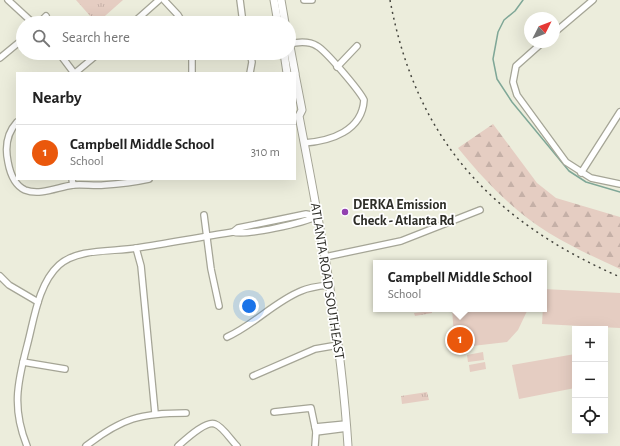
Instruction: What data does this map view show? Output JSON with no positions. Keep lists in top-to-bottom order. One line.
{"streets":{"main road":["ATLANTA ROAD SOUTHEAST"]},"places":["DERKA Emission Check - Atlanta Rd"],"north":"top right","page":{"search":"Search here","heading":"Nearby","list":[{"mark":"1","name":"Campbell Middle School","note":"School","value":"310 m"}],"popup":["Campbell Middle School","School"],"pins":"1","map_buttons":["+","−"]}}
